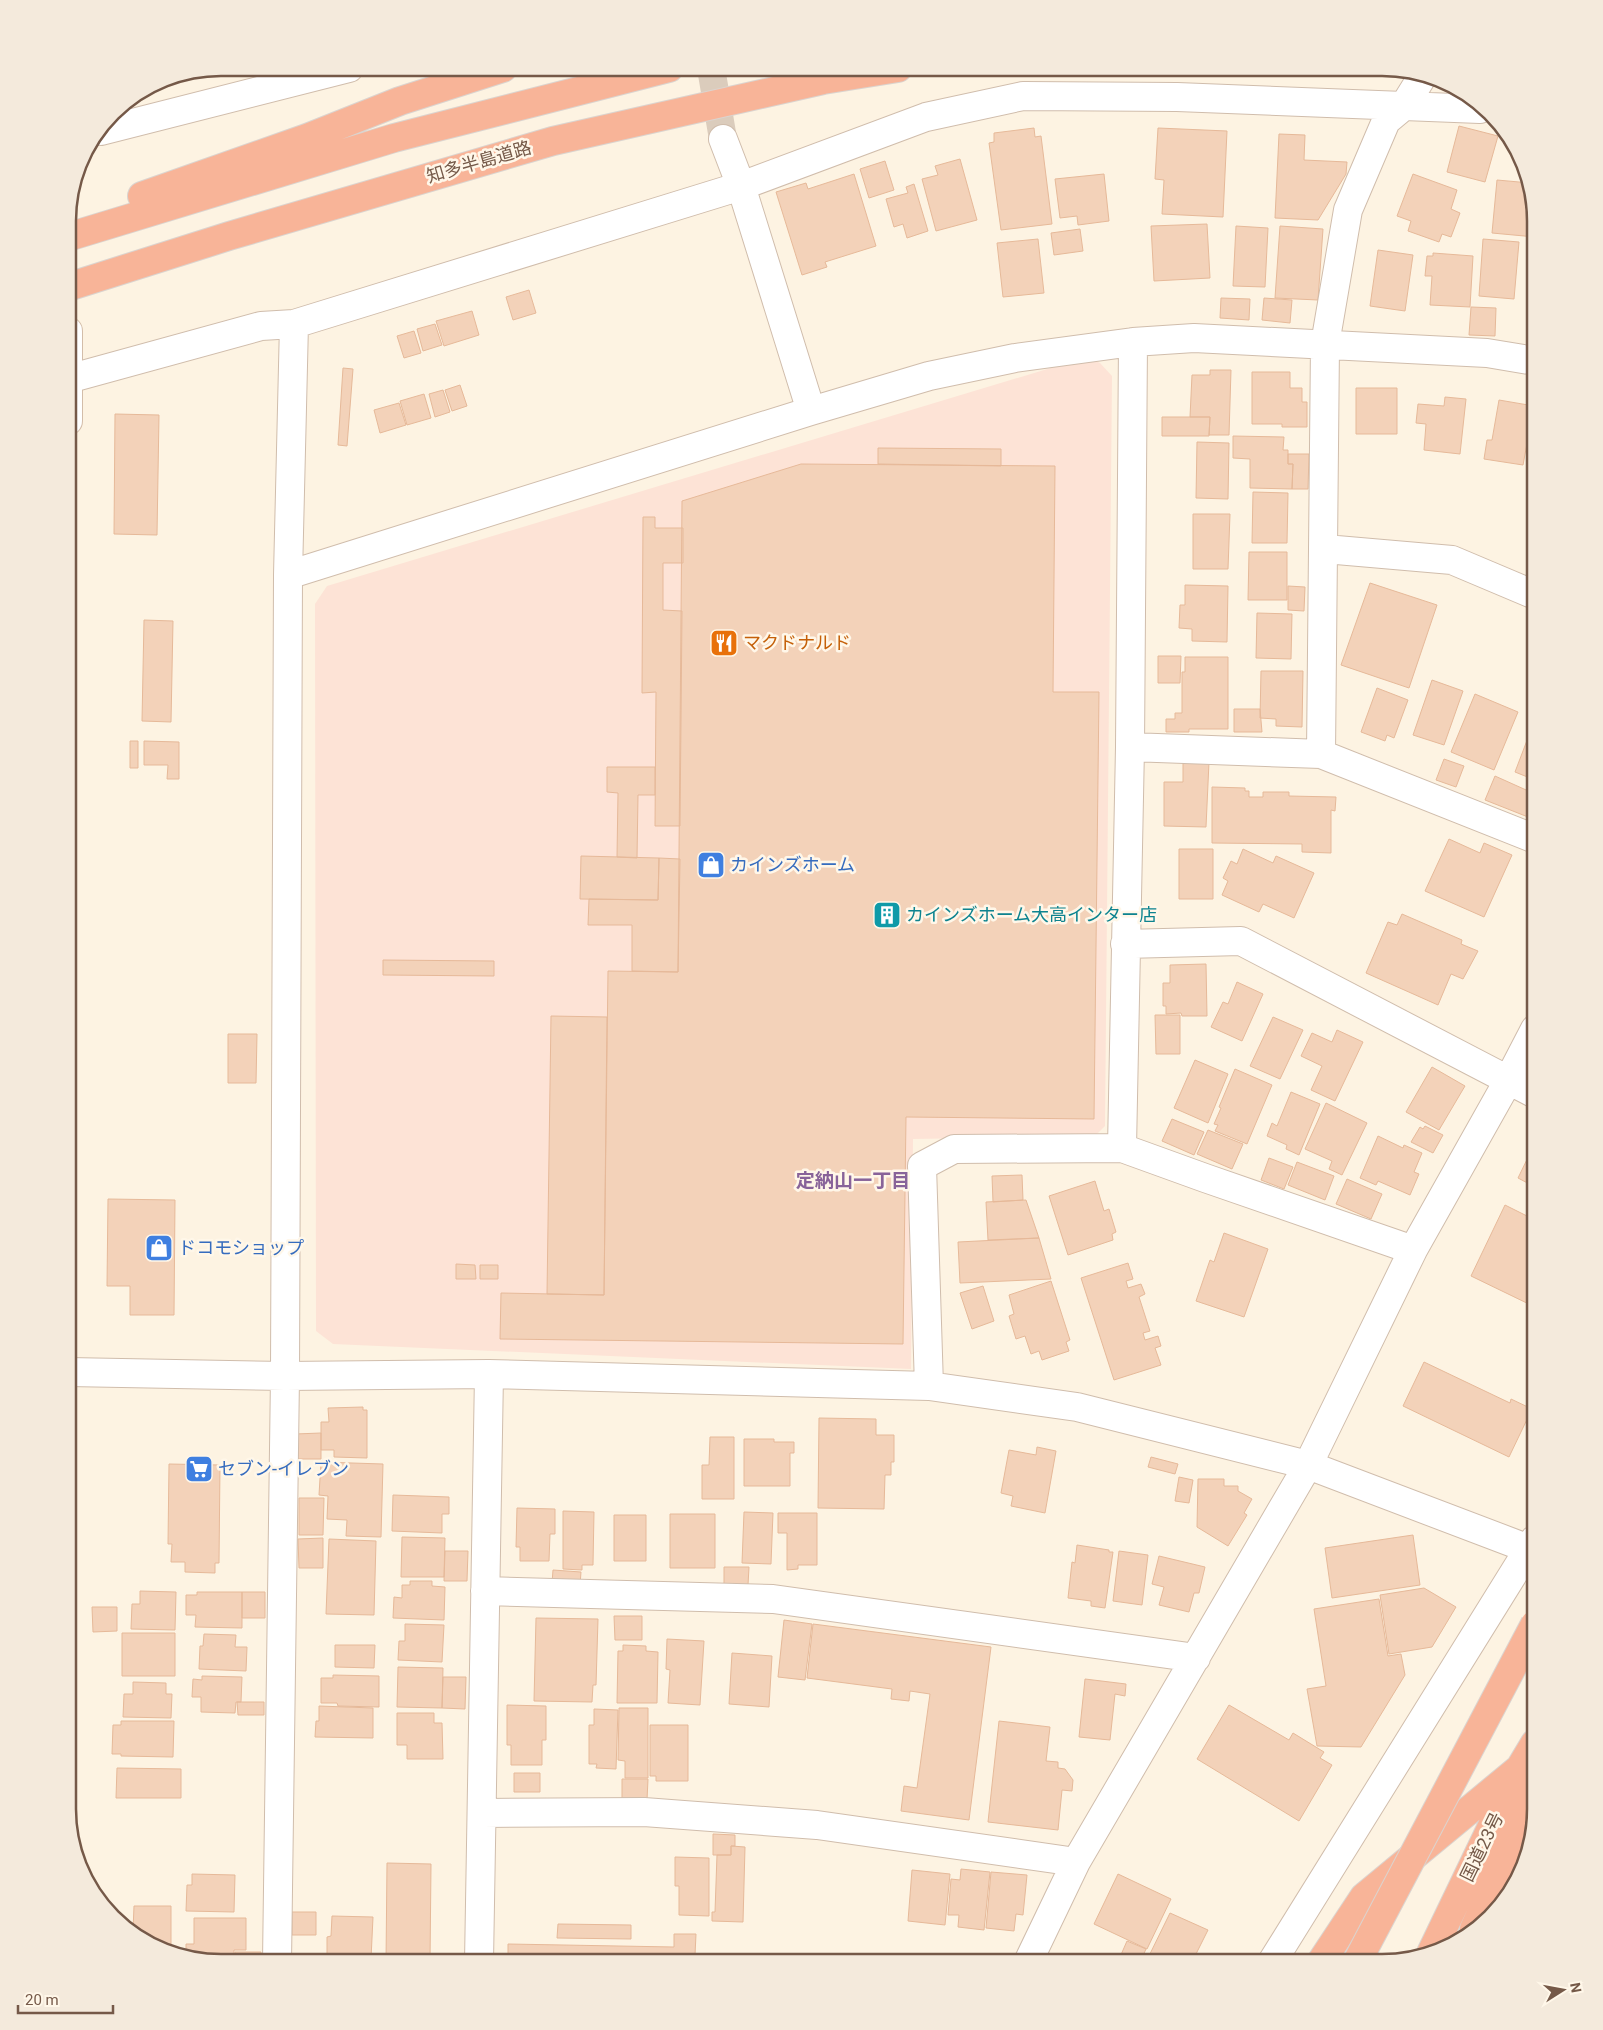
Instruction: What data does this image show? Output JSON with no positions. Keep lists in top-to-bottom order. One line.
{"streets":{"highway":["知多半島道路","国道23号"]},"districts":["定納山一丁目"],"places":{"restaurant":["マクドナルド"],"shop":["カインズホーム","ドコモショップ"],"building":["カインズホーム大高インター店"],"supermarket":["セブン-イレブン"]},"scale_bar":"20 m","north":"right"}
